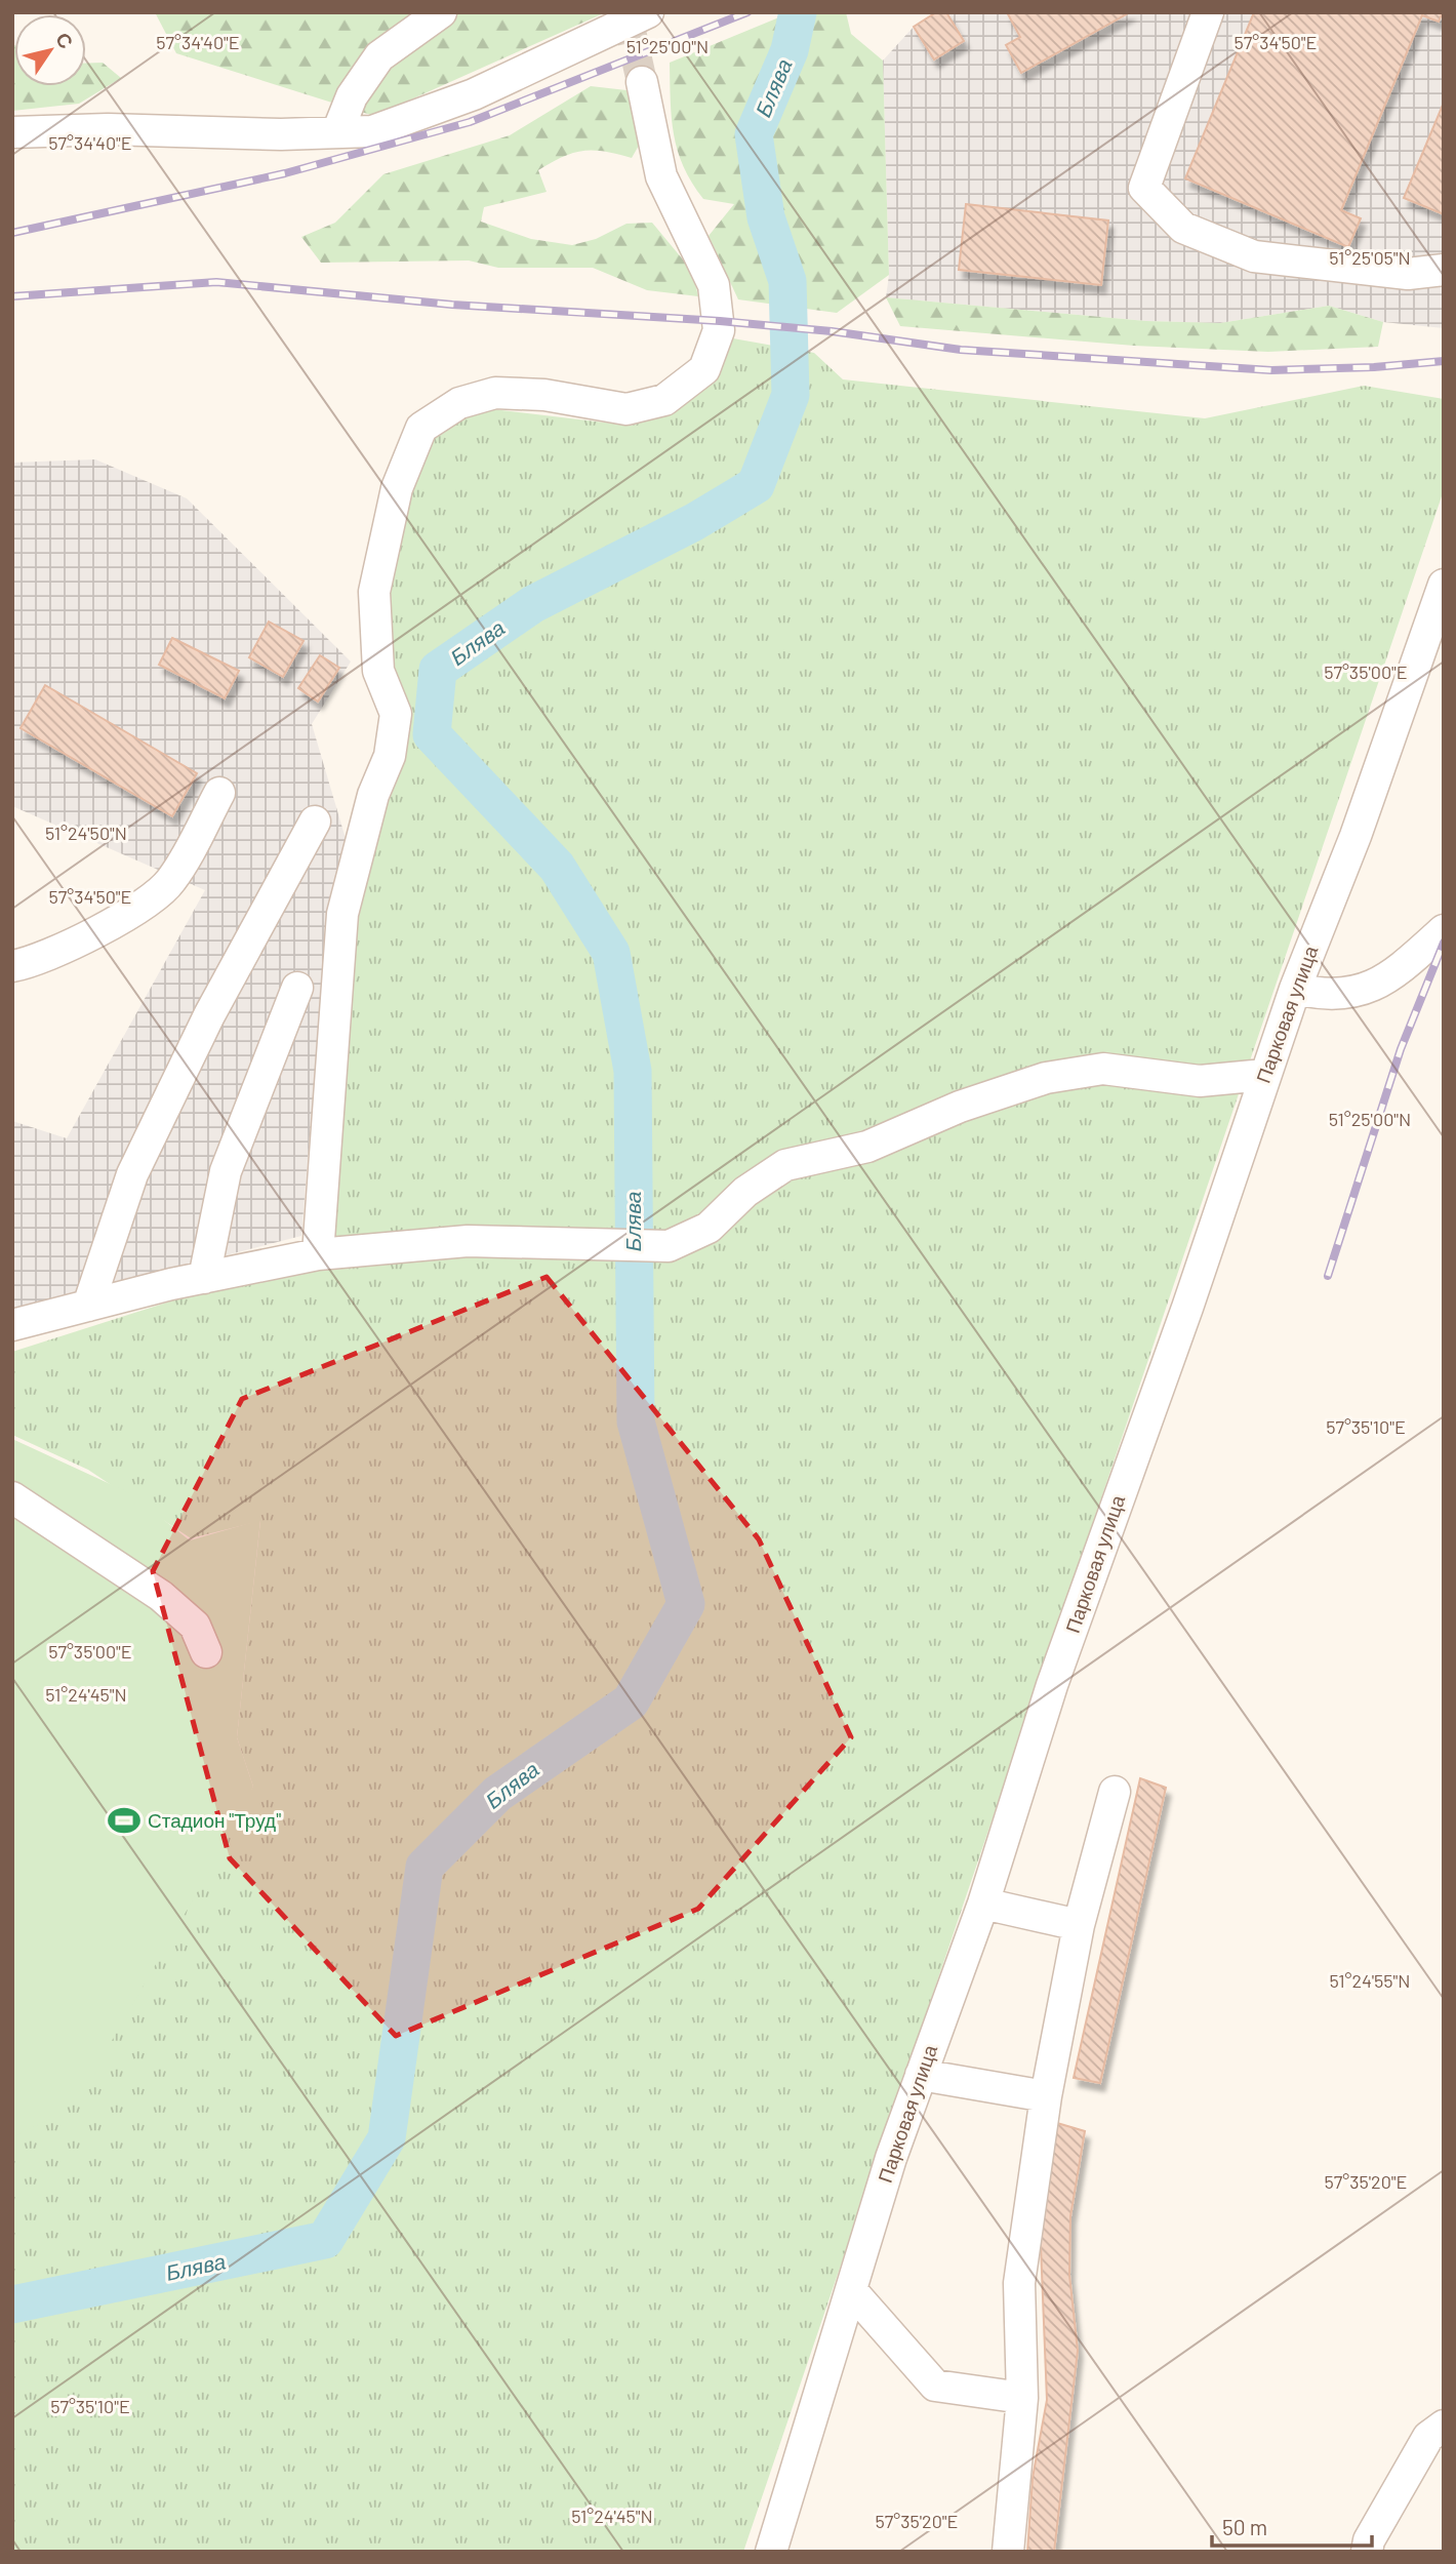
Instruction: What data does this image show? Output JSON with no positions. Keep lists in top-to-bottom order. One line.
{"streets":{"street":["Парковая улица"]},"water":["Блява"],"places":{"sports":["Стадион \"Труд\""]},"scale_bar":"50 m","north":"top right","coordinates":["57°34'40\"E","57°34'50\"E","51°25'00\"N","51°25'05\"N","57°35'00\"E","51°24'50\"N","57°35'10\"E","51°24'45\"N","51°24'55\"N","57°35'20\"E"]}
